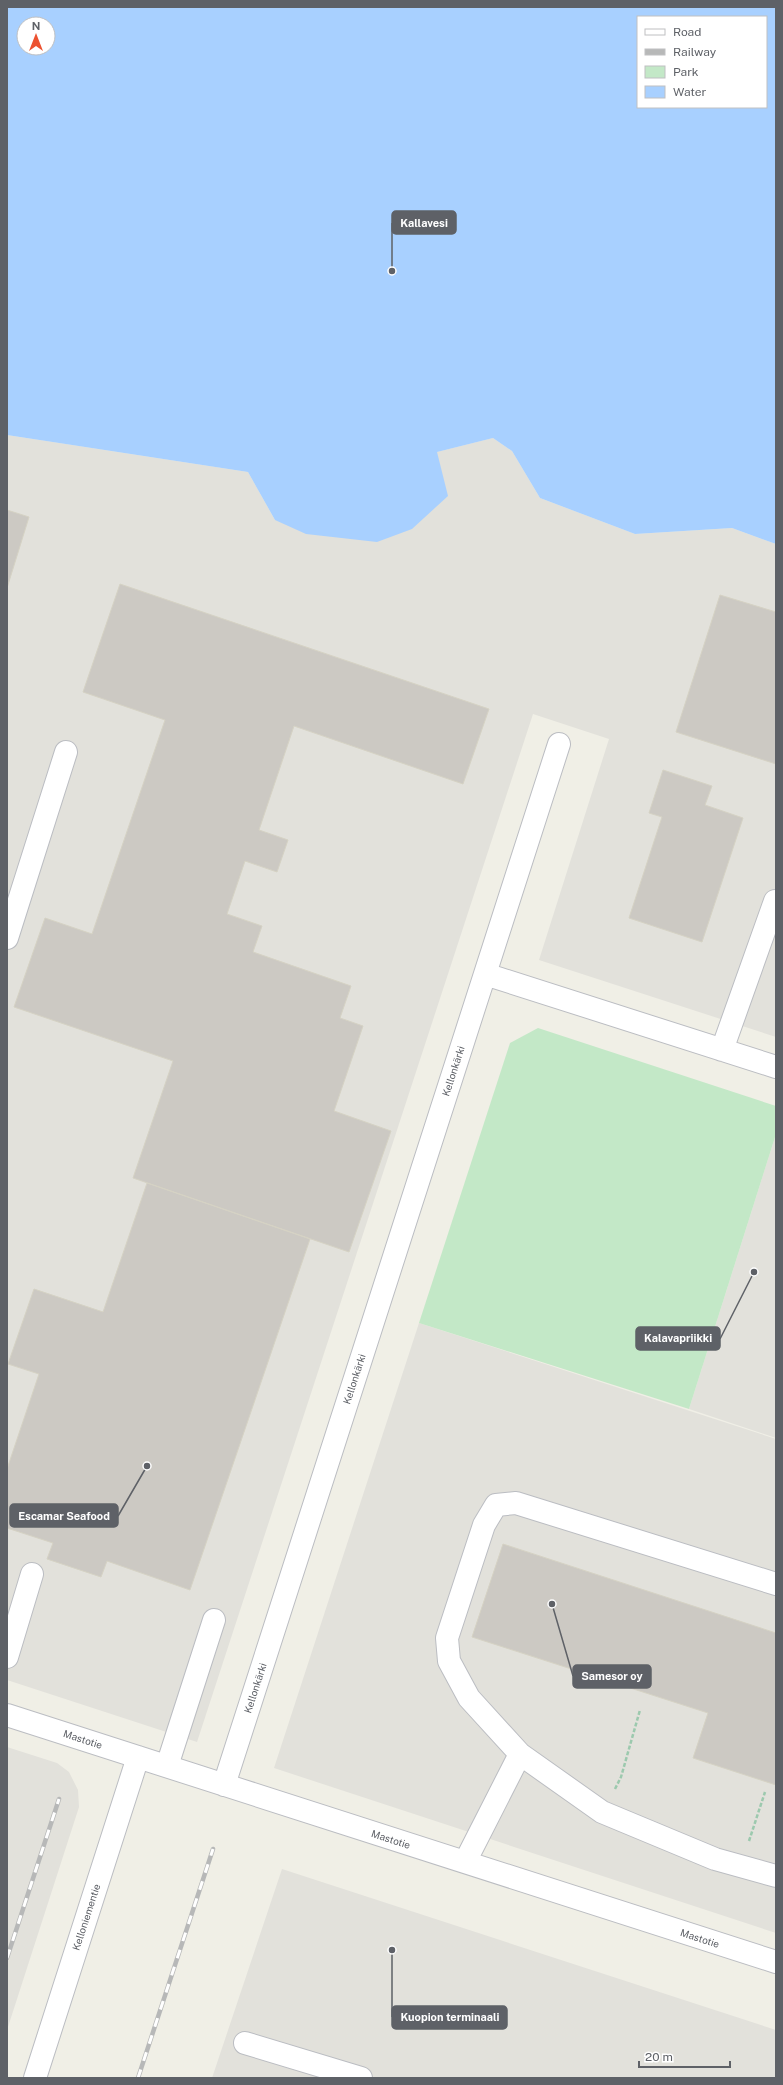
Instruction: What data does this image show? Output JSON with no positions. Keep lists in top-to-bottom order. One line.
{"streets":{"street":["Kellonkärki","Mastotie","Kelloniementie"]},"crossings":[["Kellonkärki","Mastotie"],["Mastotie","Kelloniementie"]],"places":["Kallavesi","Kalavapriikki","Escamar Seafood","Samesor oy","Kuopion terminaali"],"legend":["Road","Railway","Park","Water"],"scale_bar":"20 m","north":"top"}
